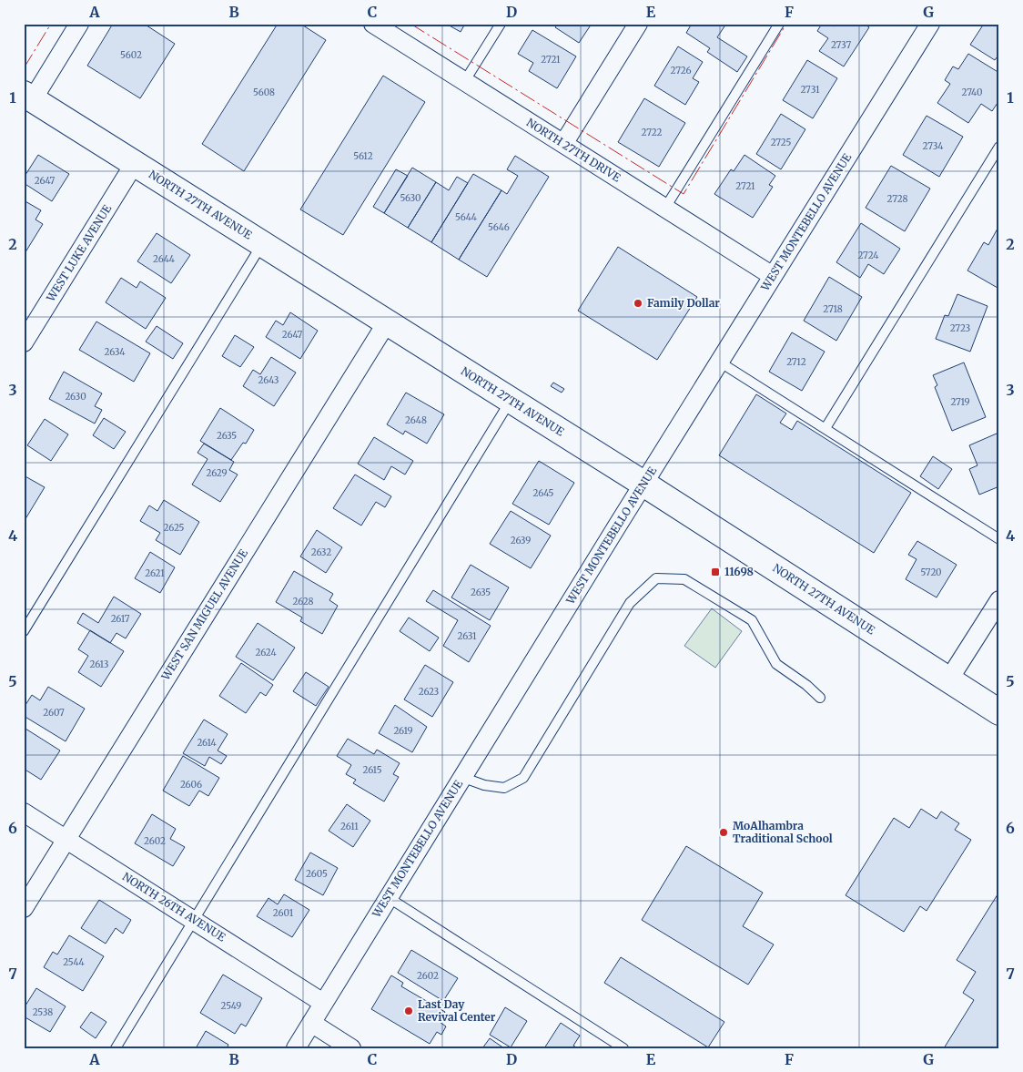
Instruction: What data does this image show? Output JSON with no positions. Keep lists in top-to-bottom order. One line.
{"streets":{"main road":["NORTH 27TH AVENUE"],"street":["NORTH 27TH DRIVE","WEST MONTEBELLO AVENUE","WEST LUKE AVENUE","WEST SAN MIGUEL AVENUE","NORTH 26TH AVENUE"]},"crossings":[["NORTH 27TH DRIVE","WEST MONTEBELLO AVENUE"],["NORTH 27TH AVENUE","WEST MONTEBELLO AVENUE"],["NORTH 27TH AVENUE","WEST LUKE AVENUE"],["NORTH 27TH AVENUE","WEST SAN MIGUEL AVENUE"],["WEST MONTEBELLO AVENUE","NORTH 26TH AVENUE"],["WEST SAN MIGUEL AVENUE","NORTH 26TH AVENUE"]],"places":{"other":["Family Dollar","MoAlhambra Traditional School","Last Day Revival Center"],"transit":["11698"]},"house_numbers":["2737","5602","2721","2726","2731","5608","2740","2722","2725","2734","5612","2647","2721","5630","2728","5644","5646","2724","2644","2718","2723","2647","2634","2712","2643","2630","2719","2648","2635","2629","2645","2625","2639","2632","5720","2621","2635","2628","2617","2631","2624","2613","2623","2607","2619","2614","2615","2606","2611","2602","2605","2601","2544","2602","2549","2538"],"grid":{"columns":["A","B","C","D","E","F","G"],"rows":["1","2","3","4","5","6","7"]}}
